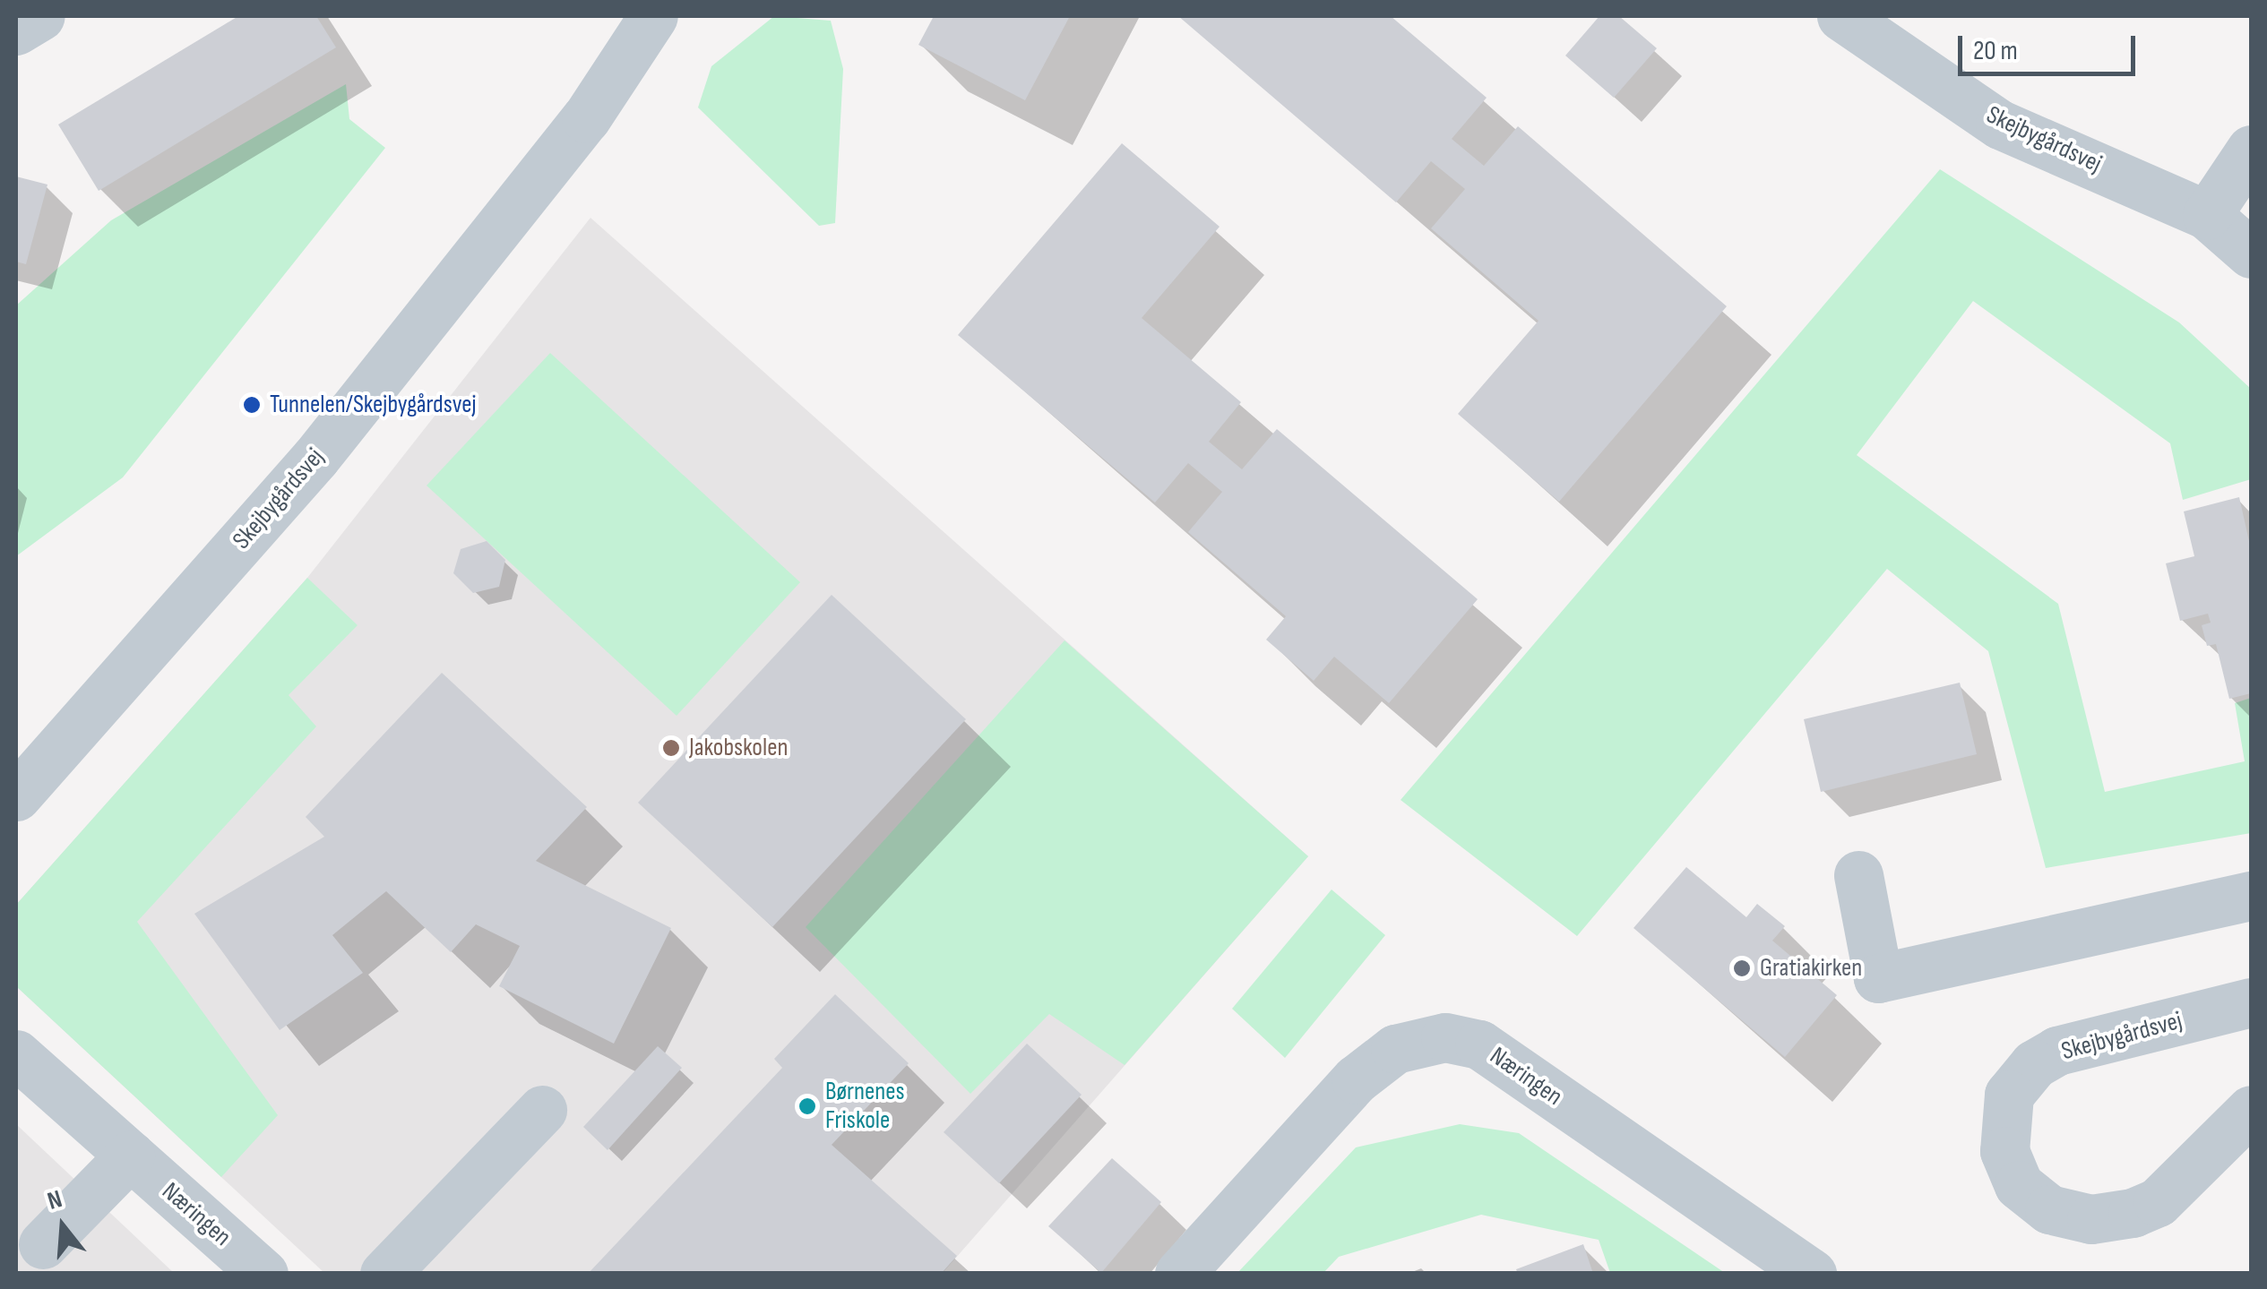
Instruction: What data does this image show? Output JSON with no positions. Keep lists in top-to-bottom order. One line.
{"streets":{"street":["Skejbygårdsvej","Næringen"]},"places":["Tunnelen/Skejbygårdsvej","Jakobskolen","Gratiakirken","Børnenes Friskole"],"scale_bar":"20 m","north":"top"}
